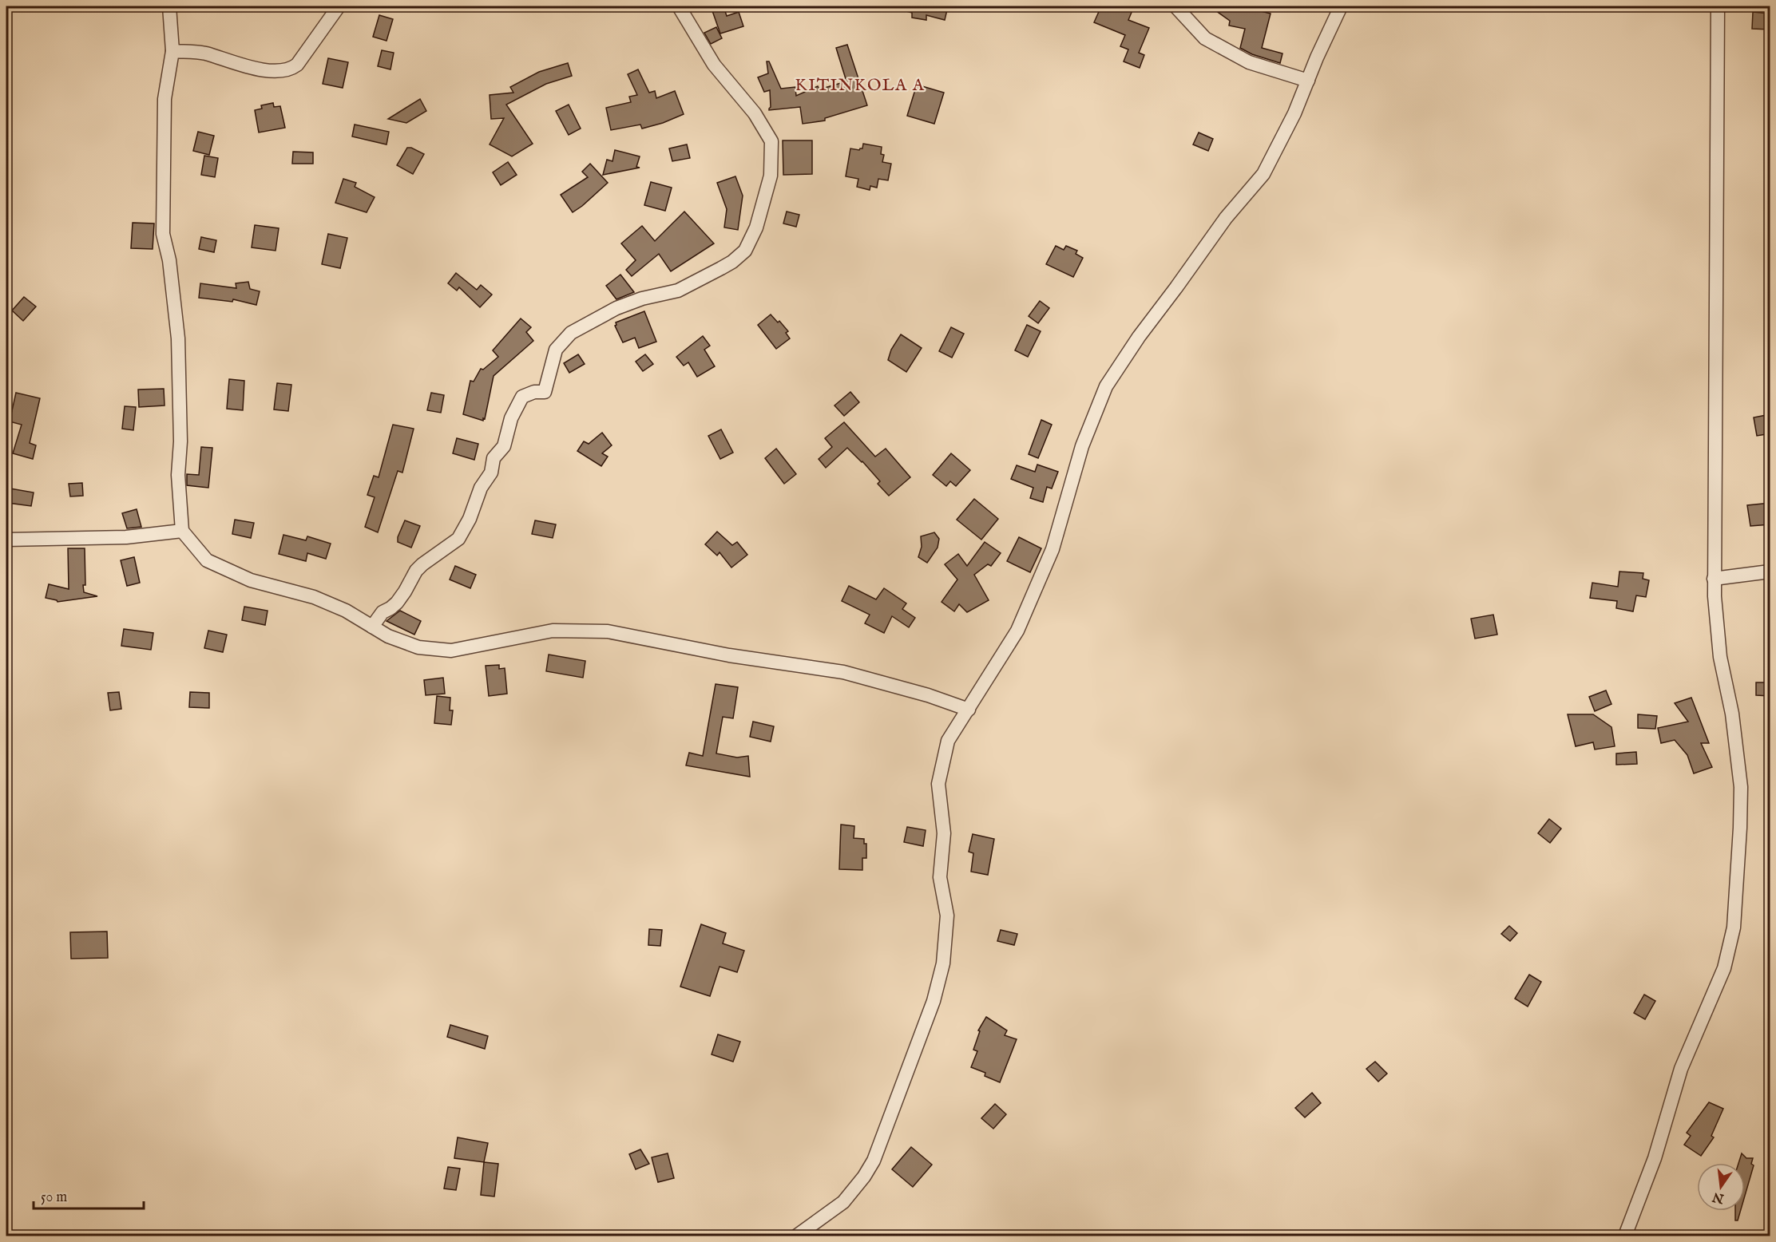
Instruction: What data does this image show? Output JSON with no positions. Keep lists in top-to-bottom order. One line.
{"districts":["KITINKOLA A"],"scale_bar":"50 m","north":"bottom"}
